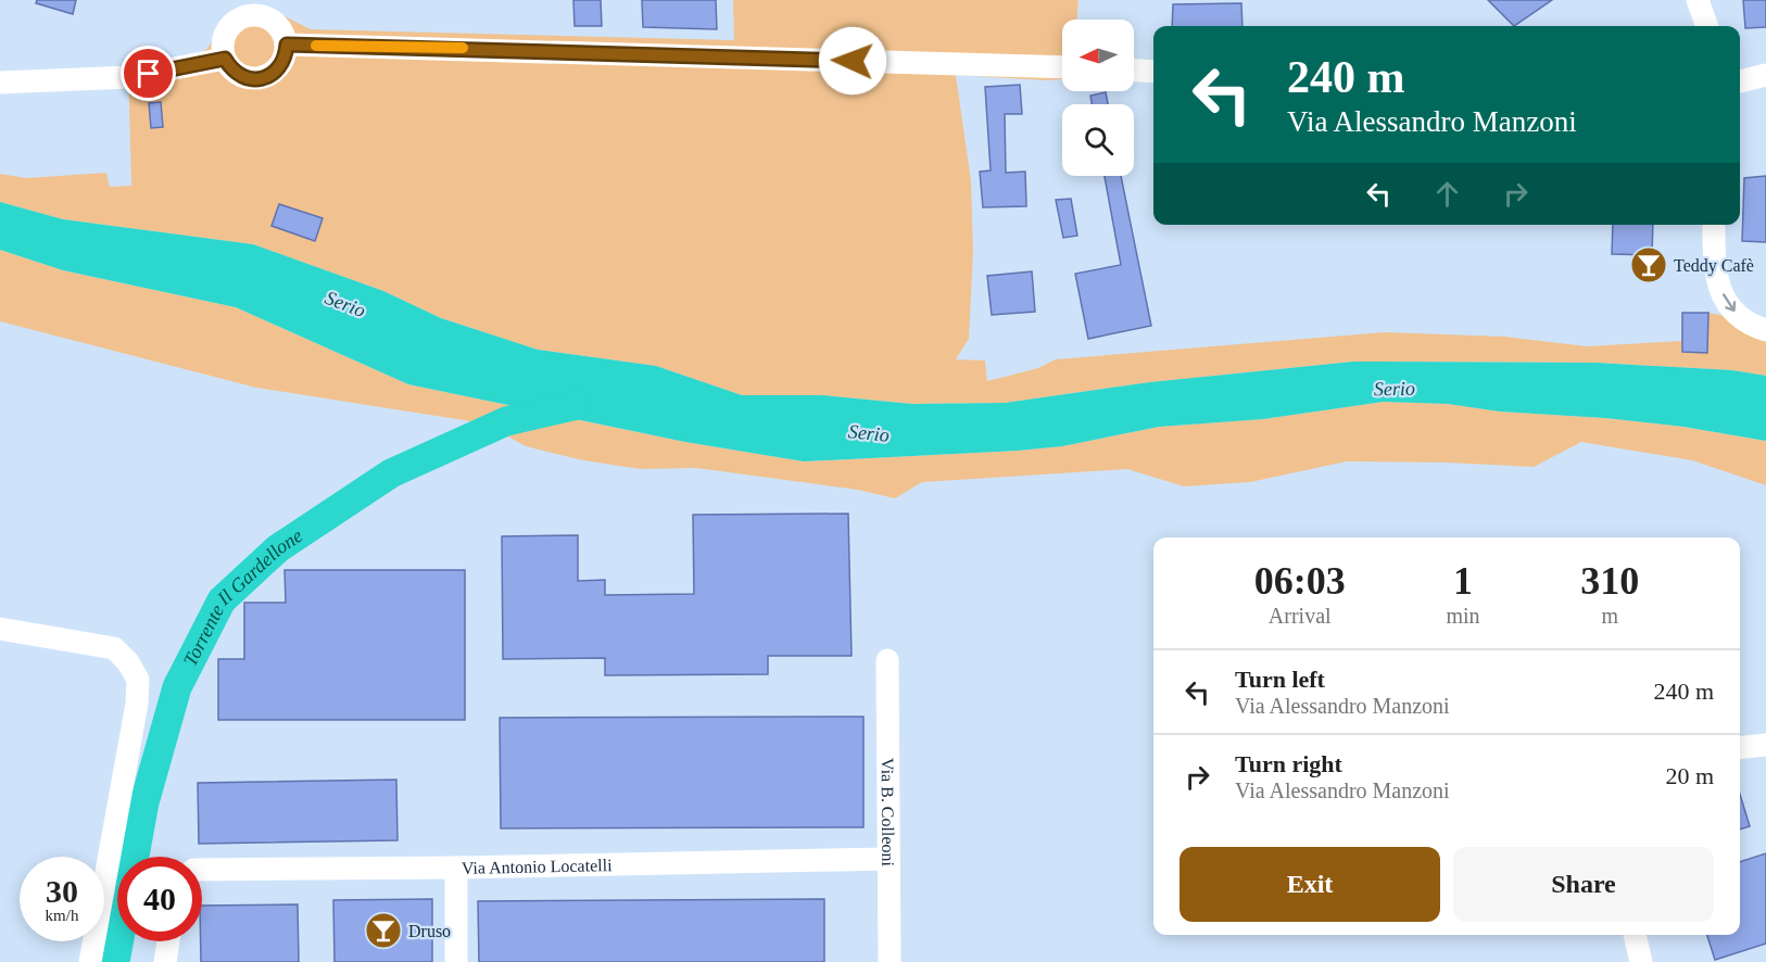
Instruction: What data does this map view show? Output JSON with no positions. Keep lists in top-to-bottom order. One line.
{"streets":{"street":["Via B. Colleoni","Via Antonio Locatelli"]},"crossings":[["Via B. Colleoni","Via Antonio Locatelli"]],"water":["Serio","Torrente Il Gardellone"],"places":{"bar":["Teddy Cafè","Druso"]},"north":"left","page":{"turn":["240 m","Via Alessandro Manzoni"],"eta":["06:03","Arrival","1","min","310","m"],"list":[{"name":"Turn left","note":"Via Alessandro Manzoni","value":"240 m"},{"name":"Turn right","note":"Via Alessandro Manzoni","value":"20 m"}],"buttons":["Exit","Share"],"speed":"30 km/h","limit":"40"}}
